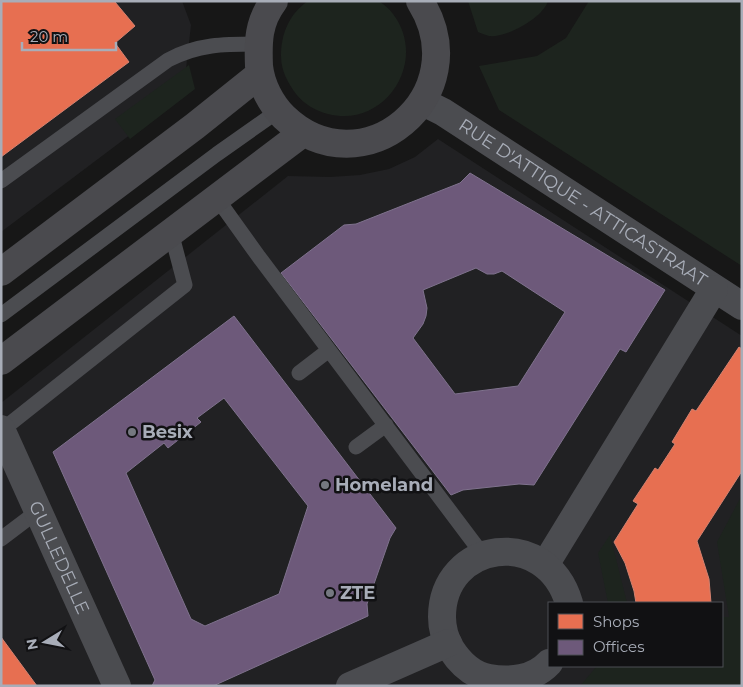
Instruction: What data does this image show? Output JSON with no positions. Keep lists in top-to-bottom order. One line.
{"streets":{"street":["RUE D'ATTIQUE - ATTICASTRAAT","GULLEDELLE"]},"places":["Besix","Homeland","ZTE"],"legend":["Shops","Offices"],"scale_bar":"20 m","north":"left"}
